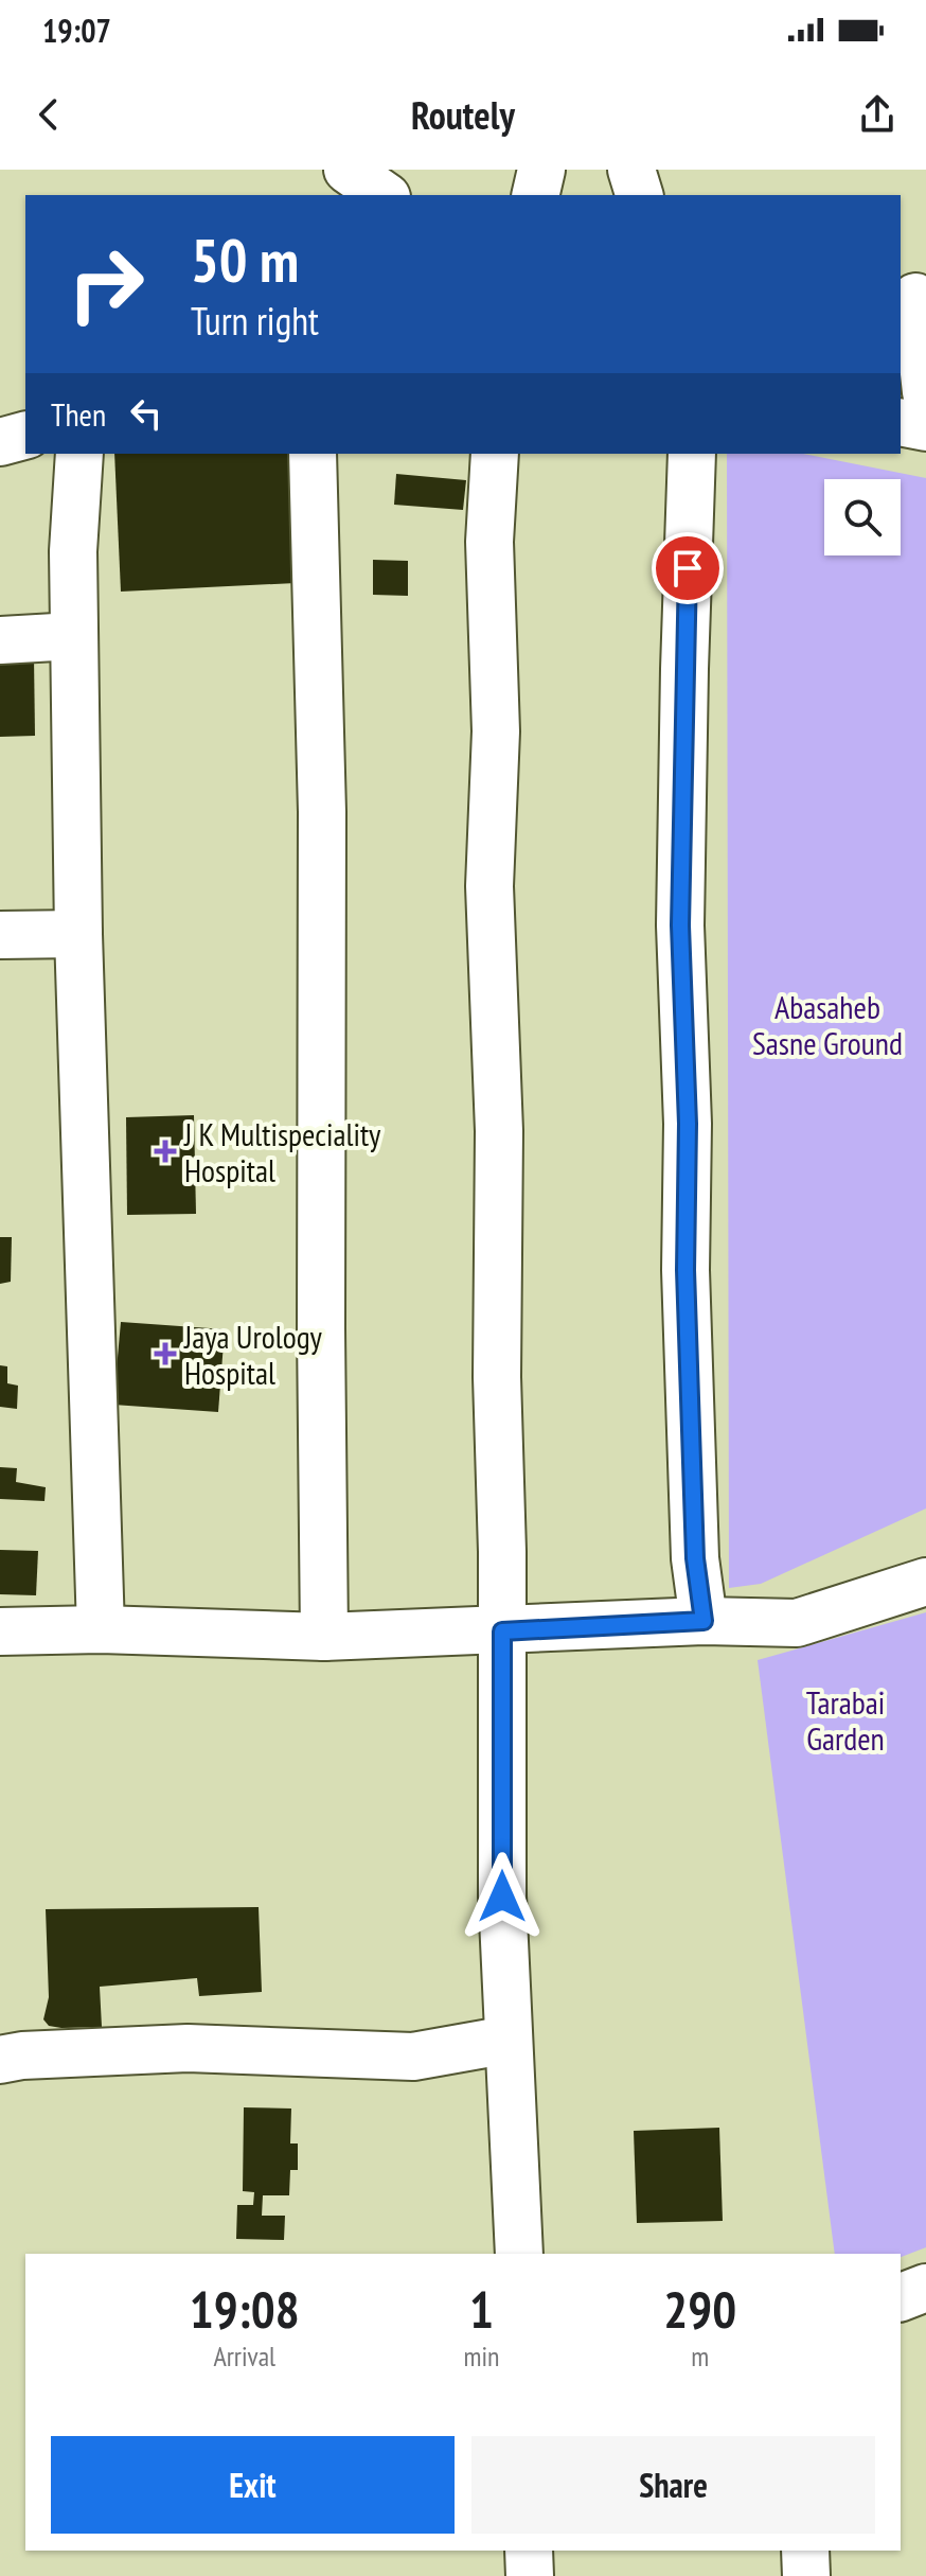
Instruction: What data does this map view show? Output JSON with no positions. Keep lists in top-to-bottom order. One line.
{"parks":["Abasaheb Sasne Ground","Tarabai Garden"],"places":{"health":["J K Multispeciality Hospital","Jaya Urology Hospital"]},"page":{"status":"19:07","header":"Routely","turn":["50 m","Turn right"],"then":"Then","eta":["19:08","Arrival","1","min","290","m"],"buttons":["Exit","Share"]}}
